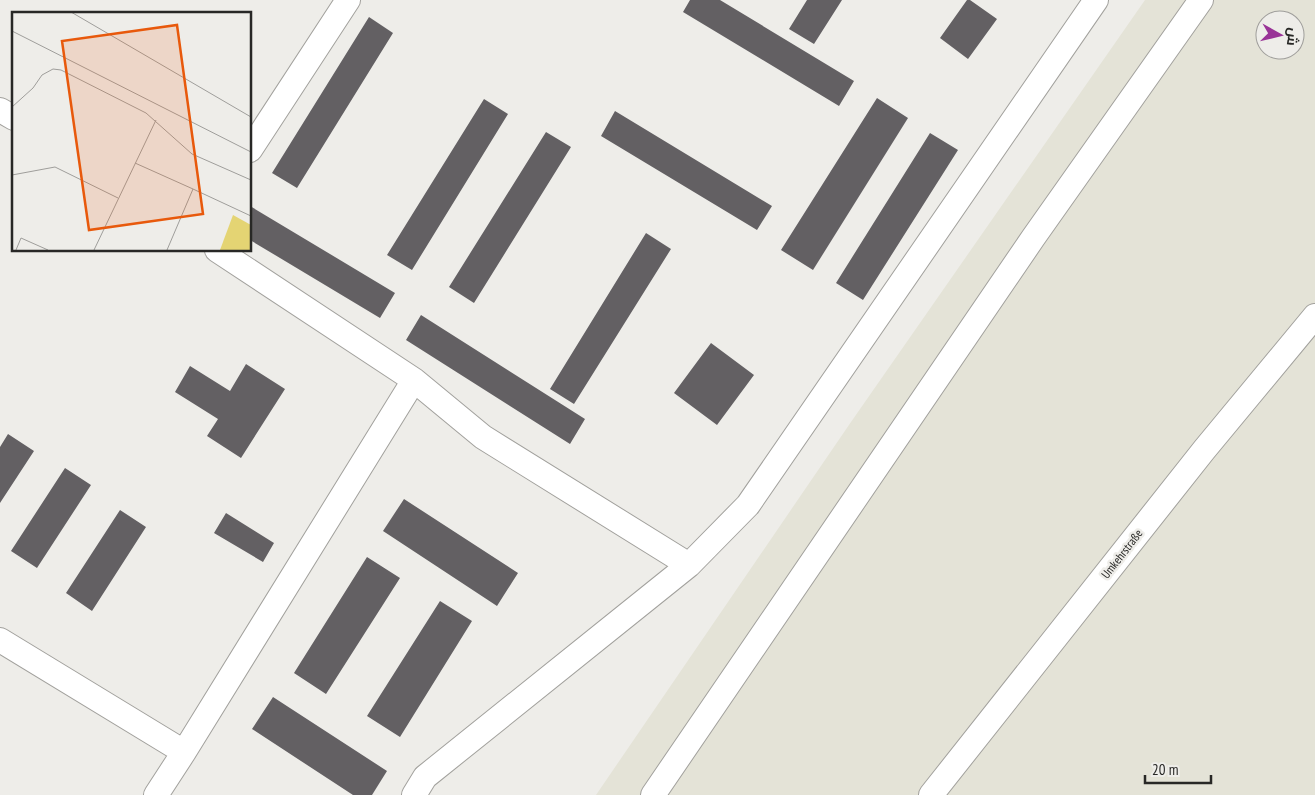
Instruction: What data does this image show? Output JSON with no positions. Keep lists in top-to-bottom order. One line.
{"streets":{"lane":["Umkehrstraße"]},"scale_bar":"20 m","north":"right"}
